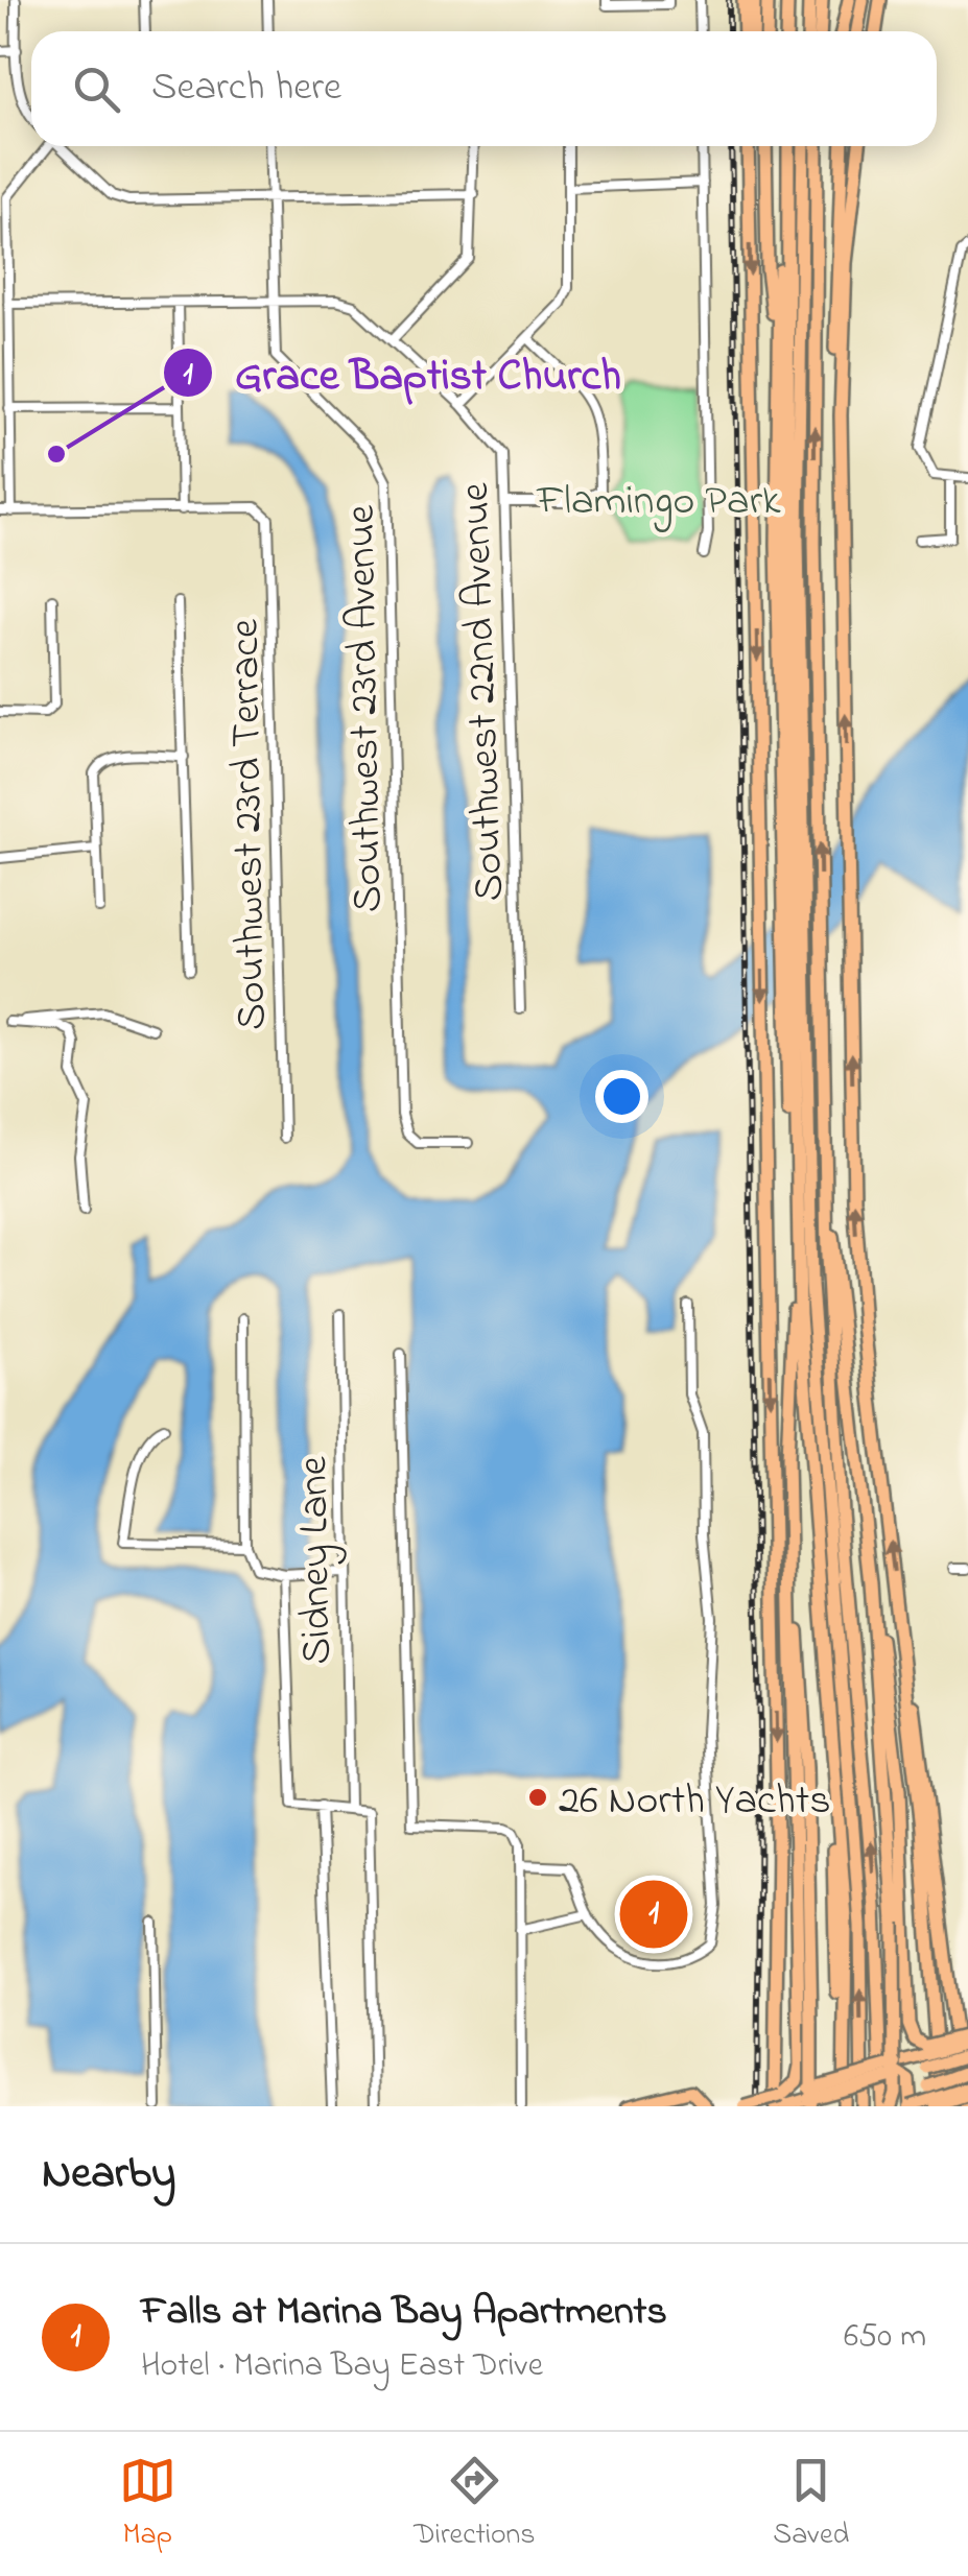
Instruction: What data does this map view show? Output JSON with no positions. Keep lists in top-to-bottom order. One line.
{"streets":{"street":["Southwest 22nd Avenue","Southwest 23rd Avenue","Southwest 23rd Terrace","Sidney Lane"]},"crossings":[["Southwest 22nd Avenue","Southwest 23rd Avenue"]],"parks":["Flamingo Park"],"places":["Grace Baptist Church","26 North Yachts"],"page":{"search":"Search here","pins":"1","heading":"Nearby","list":[{"mark":"1","name":"Falls at Marina Bay Apartments","note":"Hotel · Marina Bay East Drive","value":"650 m"}],"nav":["Map","Directions","Saved"]}}
